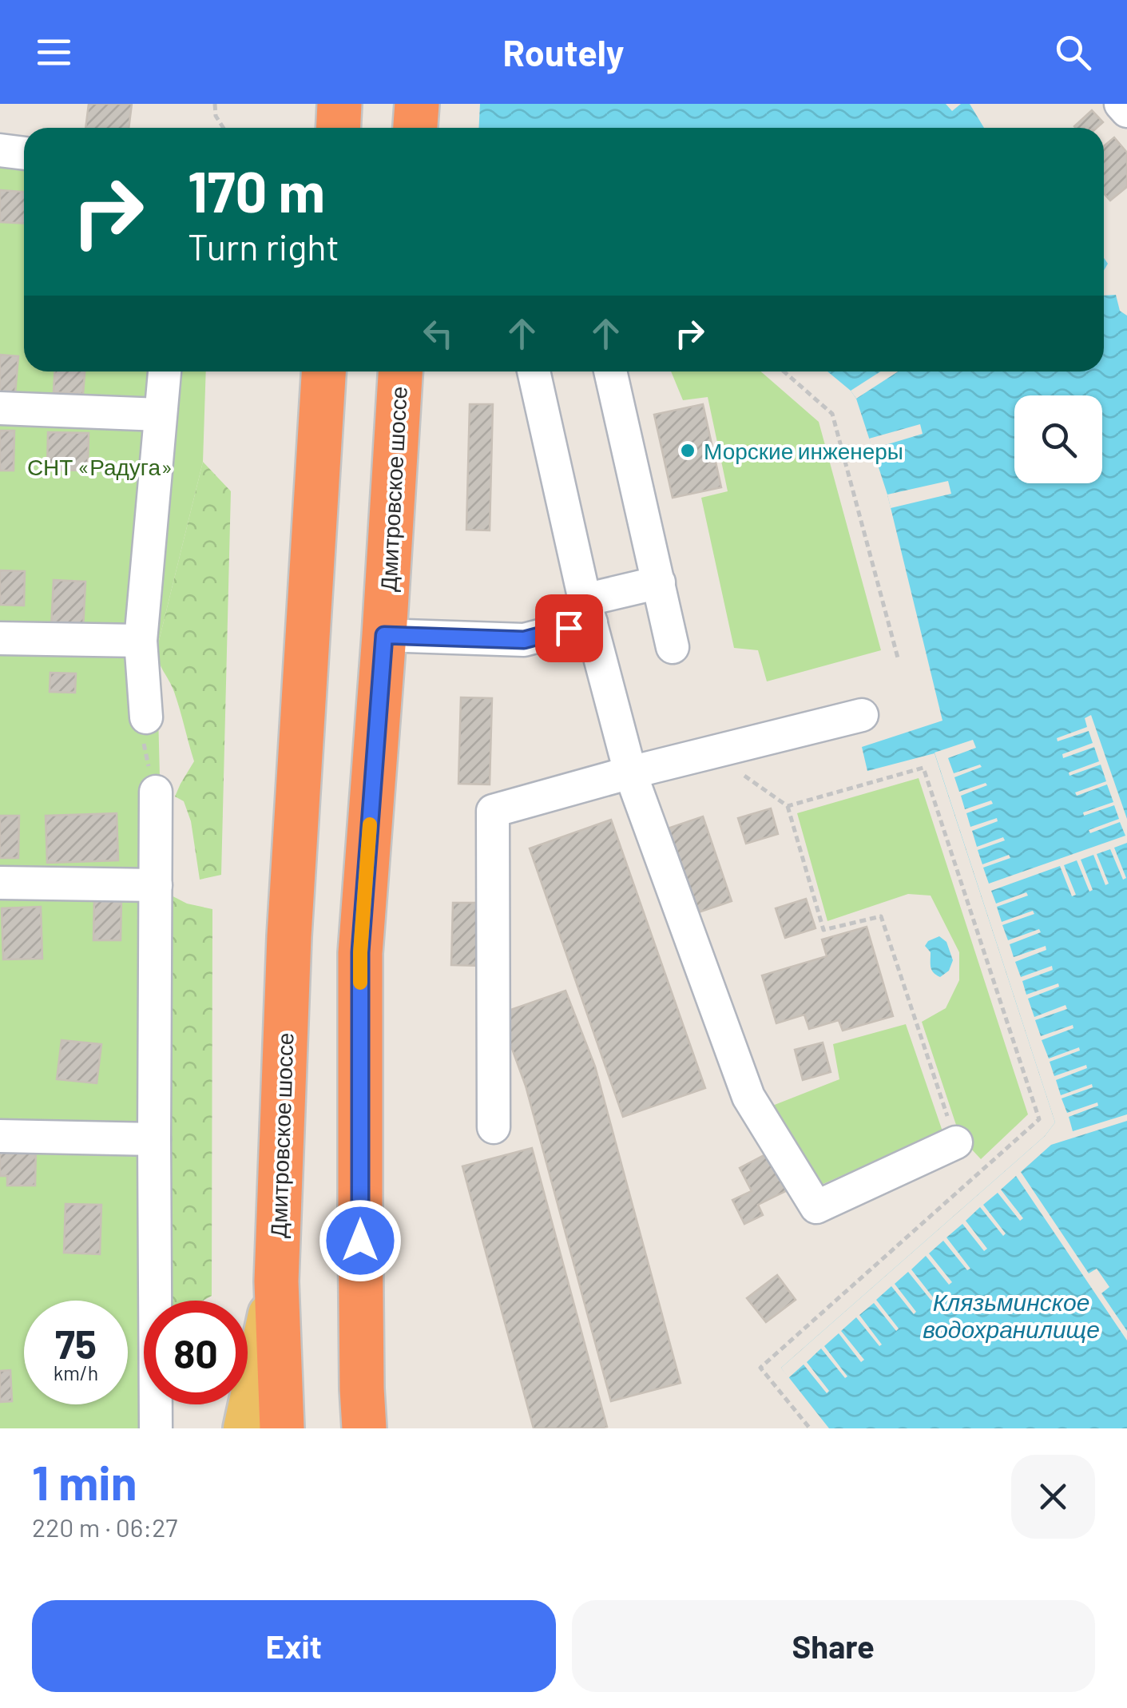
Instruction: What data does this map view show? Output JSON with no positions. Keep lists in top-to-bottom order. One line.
{"streets":{"highway":["Дмитровское шоссе"]},"water":["Клязьминское водохранилище"],"parks":["СНТ «Радуга»"],"places":["Морские инженеры"],"page":{"header":"Routely","turn":["170 m","Turn right"],"speed":"75 km/h","limit":"80","heading":["1 min","220 m · 06:27"],"buttons":["Exit","Share"]}}
